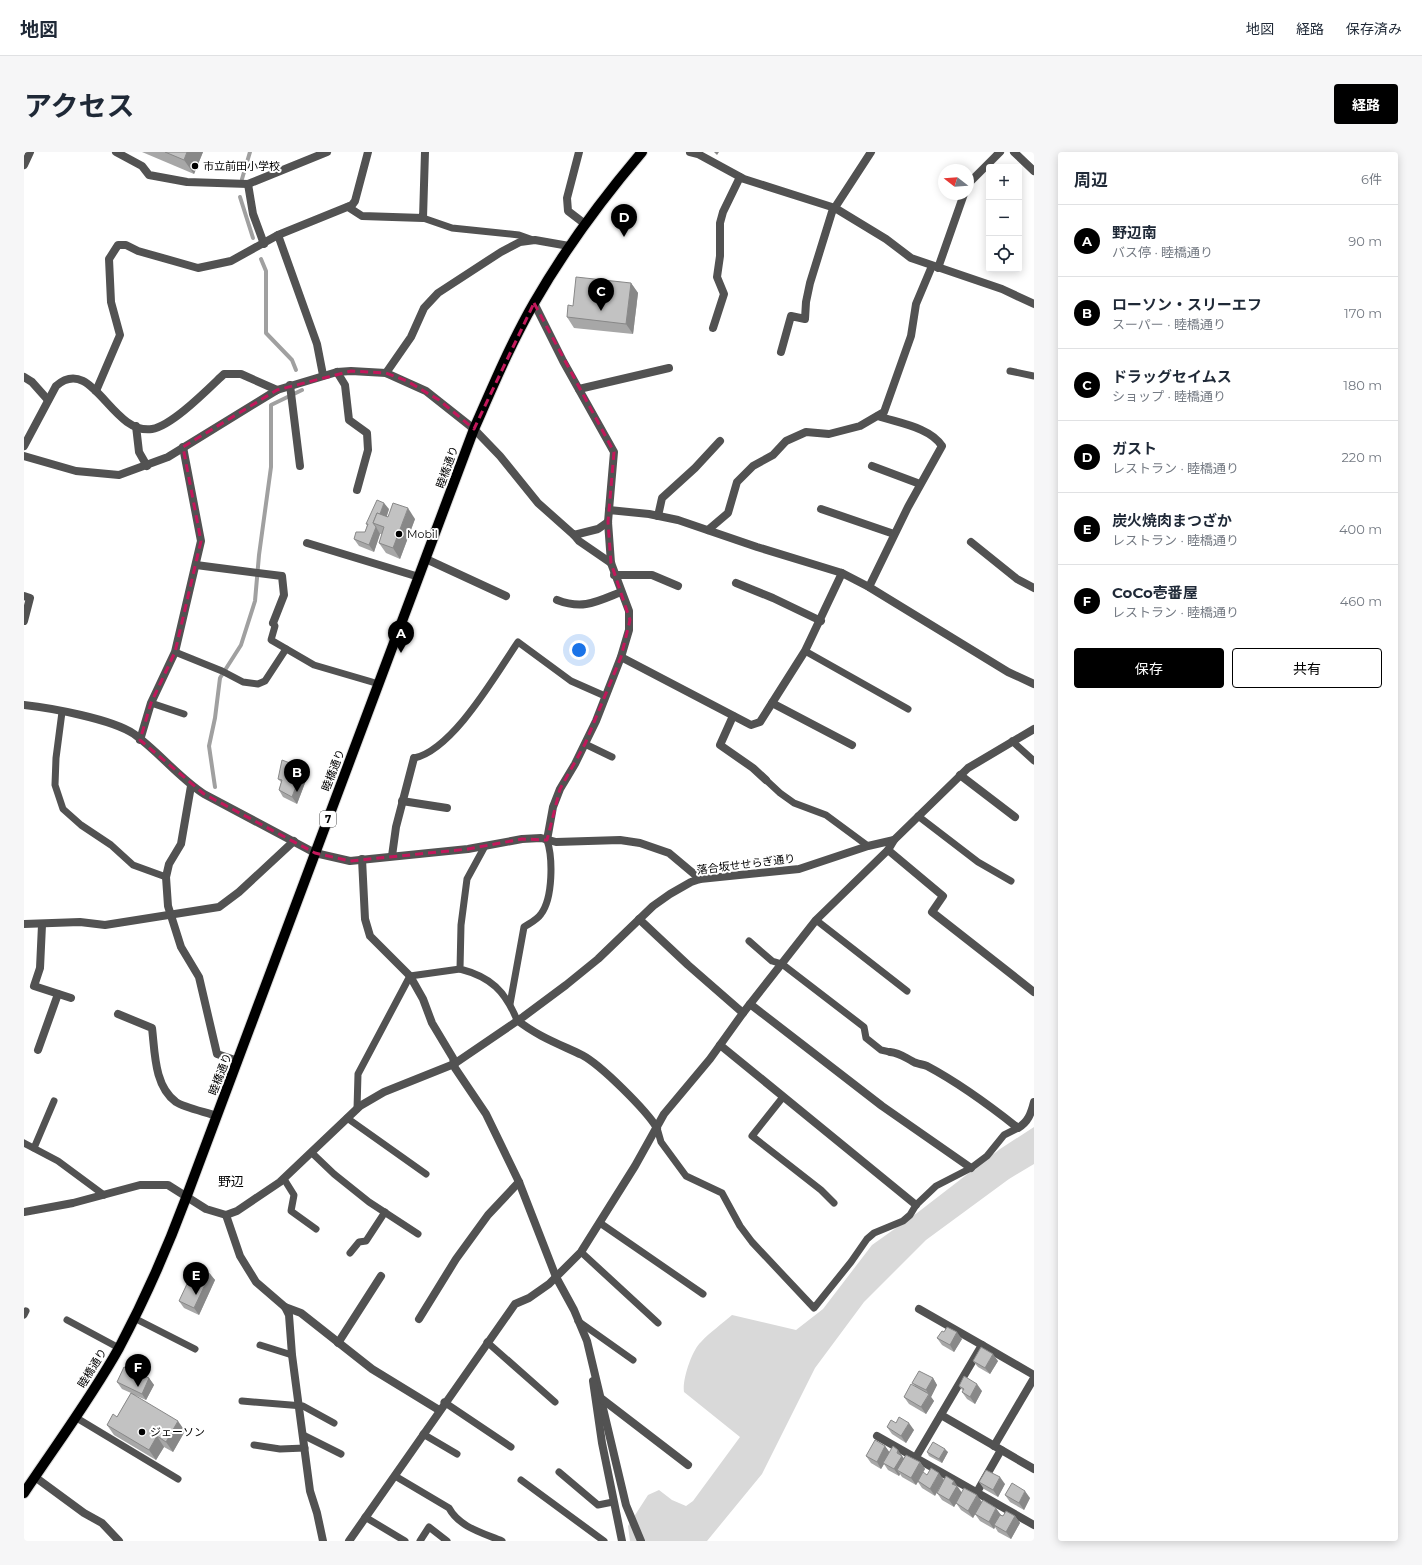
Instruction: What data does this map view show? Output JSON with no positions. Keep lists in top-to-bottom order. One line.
{"streets":{"main road":["睦橋通り","7"],"street":["落合坂せせらぎ通り"]},"districts":["野辺"],"places":["市立前田小学校","Mobil","ジェーソン"],"north":"left","page":{"header":"地図","nav":["地図","経路","保存済み"],"title":"アクセス","buttons":["経路",["保存","共有"]],"heading":["周辺","6件"],"map_buttons":["+","−"],"pins":["D","C","A","B","E","F"],"list":[{"mark":"A","name":"野辺南","note":"バス停 · 睦橋通り","value":"90 m"},{"mark":"B","name":"ローソン・スリーエフ","note":"スーパー · 睦橋通り","value":"170 m"},{"mark":"C","name":"ドラッグセイムス","note":"ショップ · 睦橋通り","value":"180 m"},{"mark":"D","name":"ガスト","note":"レストラン · 睦橋通り","value":"220 m"},{"mark":"E","name":"炭火焼肉まつざか","note":"レストラン · 睦橋通り","value":"400 m"},{"mark":"F","name":"CoCo壱番屋","note":"レストラン · 睦橋通り","value":"460 m"}]}}
